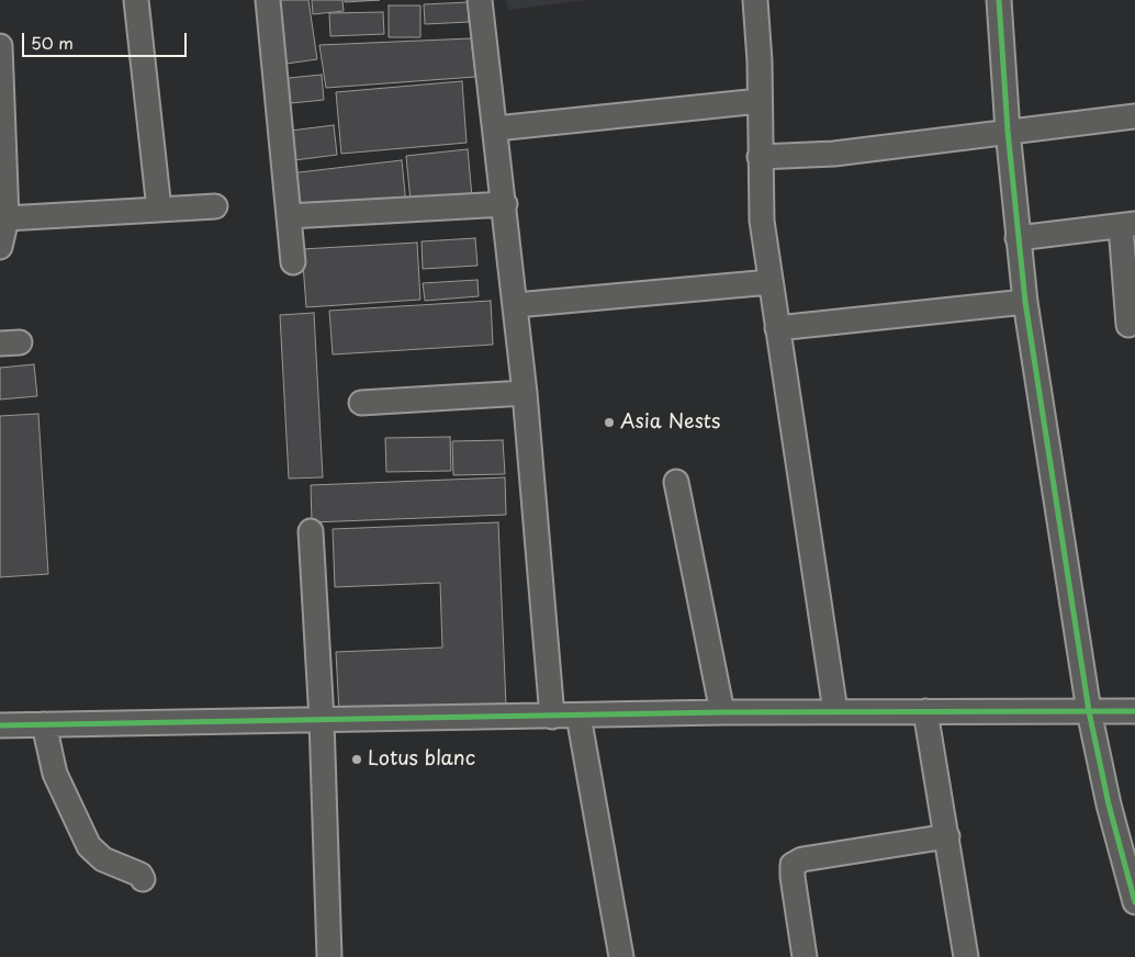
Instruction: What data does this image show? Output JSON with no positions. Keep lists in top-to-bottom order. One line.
{"places":["Asia Nests","Lotus blanc"],"scale_bar":"50 m"}
